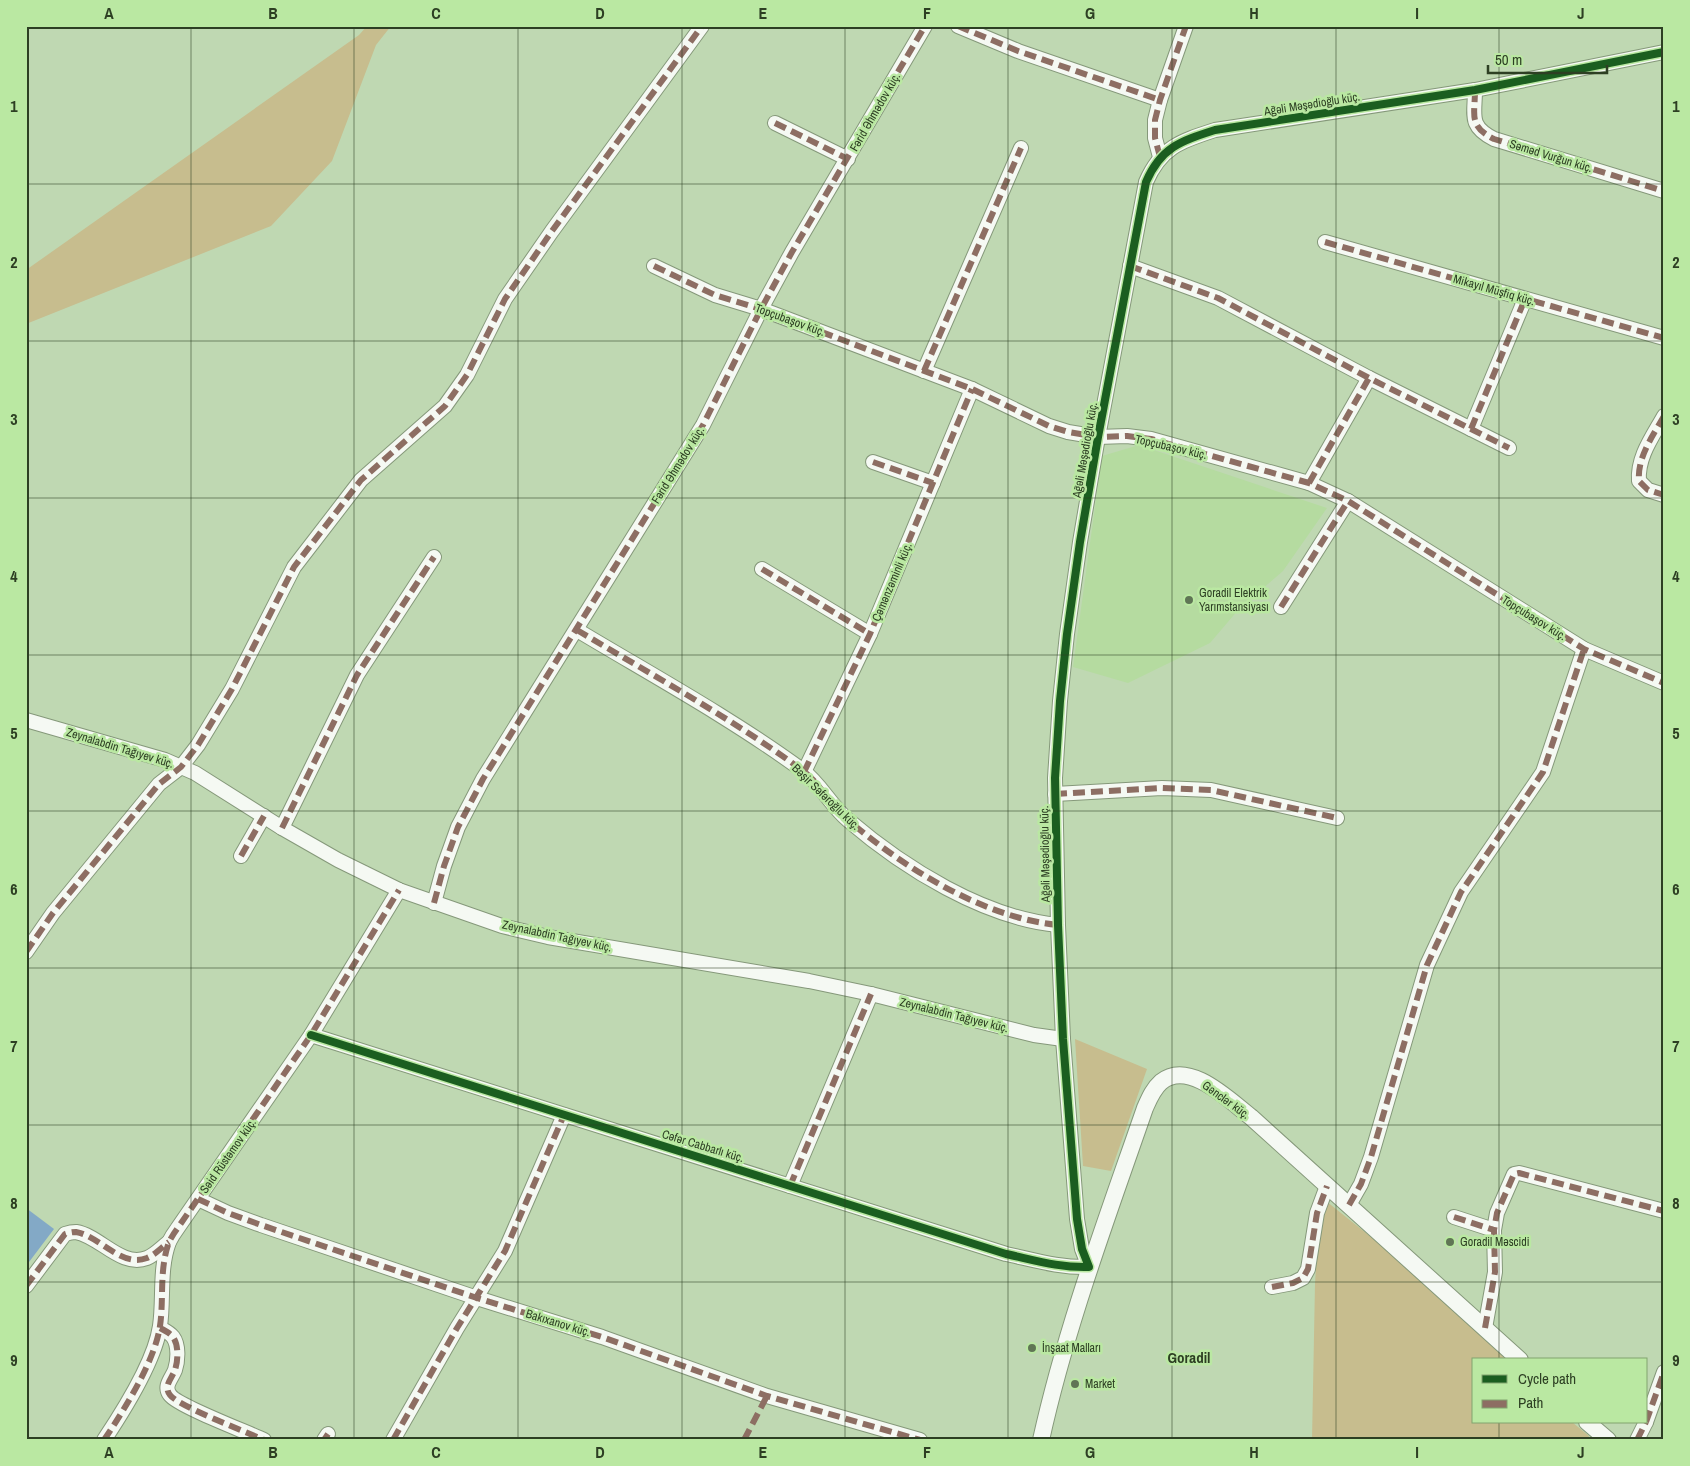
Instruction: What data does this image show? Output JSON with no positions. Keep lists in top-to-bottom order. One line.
{"streets":{"street":["Ağəli Məşədioğlu küç.","Fərid Əhmədov küç.","Səməd Vurğun küç.","Mikayıl Müşfiq küç.","Topçubaşov küç.","Çəmənzəminli küç.","Zeynalabdin Tağıyev küç.","Bəşir Səfəroğlu küç.","Gənclər küç.","Cəfər Cabbarlı küç.","Səid Rüstəmov küç.","Bakıxanov küç."]},"crossings":[["Ağəli Məşədioğlu küç.","Səməd Vurğun küç."],["Ağəli Məşədioğlu küç.","Topçubaşov küç."],["Ağəli Məşədioğlu küç.","Zeynalabdin Tağıyev küç."],["Ağəli Məşədioğlu küç.","Bəşir Səfəroğlu küç."],["Ağəli Məşədioğlu küç.","Gənclər küç."],["Ağəli Məşədioğlu küç.","Cəfər Cabbarlı küç."],["Fərid Əhmədov küç.","Topçubaşov küç."],["Fərid Əhmədov küç.","Zeynalabdin Tağıyev küç."],["Fərid Əhmədov küç.","Bəşir Səfəroğlu küç."],["Topçubaşov küç.","Çəmənzəminli küç."],["Çəmənzəminli küç.","Bəşir Səfəroğlu küç."],["Zeynalabdin Tağıyev küç.","Səid Rüstəmov küç."],["Gənclər küç.","Cəfər Cabbarlı küç."],["Cəfər Cabbarlı küç.","Səid Rüstəmov küç."],["Səid Rüstəmov küç.","Bakıxanov küç."]],"districts":["Goradil"],"places":["Goradil Elektrik Yarımstansiyası","Goradil Məscidi","İnşaat Malları","Market"],"legend":["Cycle path","Path"],"scale_bar":"50 m","grid":{"columns":["A","B","C","D","E","F","G","H","I","J"],"rows":["1","2","3","4","5","6","7","8","9"]}}
